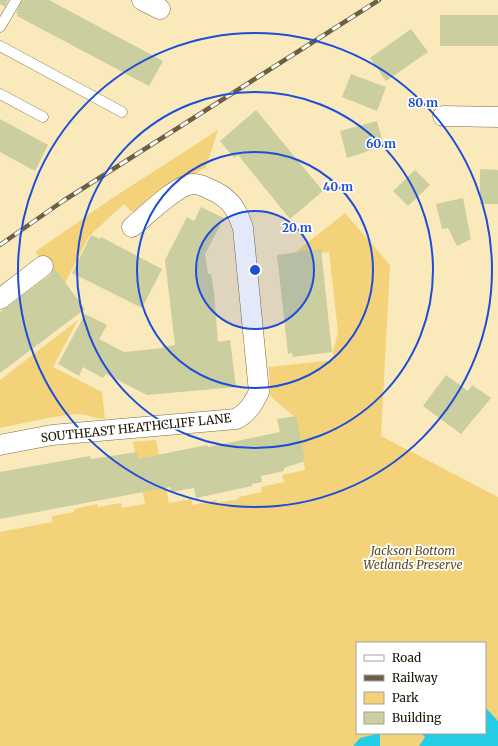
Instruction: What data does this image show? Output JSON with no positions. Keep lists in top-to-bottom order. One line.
{"streets":{"street":["SOUTHEAST HEATHCLIFF LANE"]},"parks":["Jackson Bottom Wetlands Preserve"],"legend":["Road","Railway","Park","Building"],"rings":["80 m","60 m","40 m","20 m"]}
